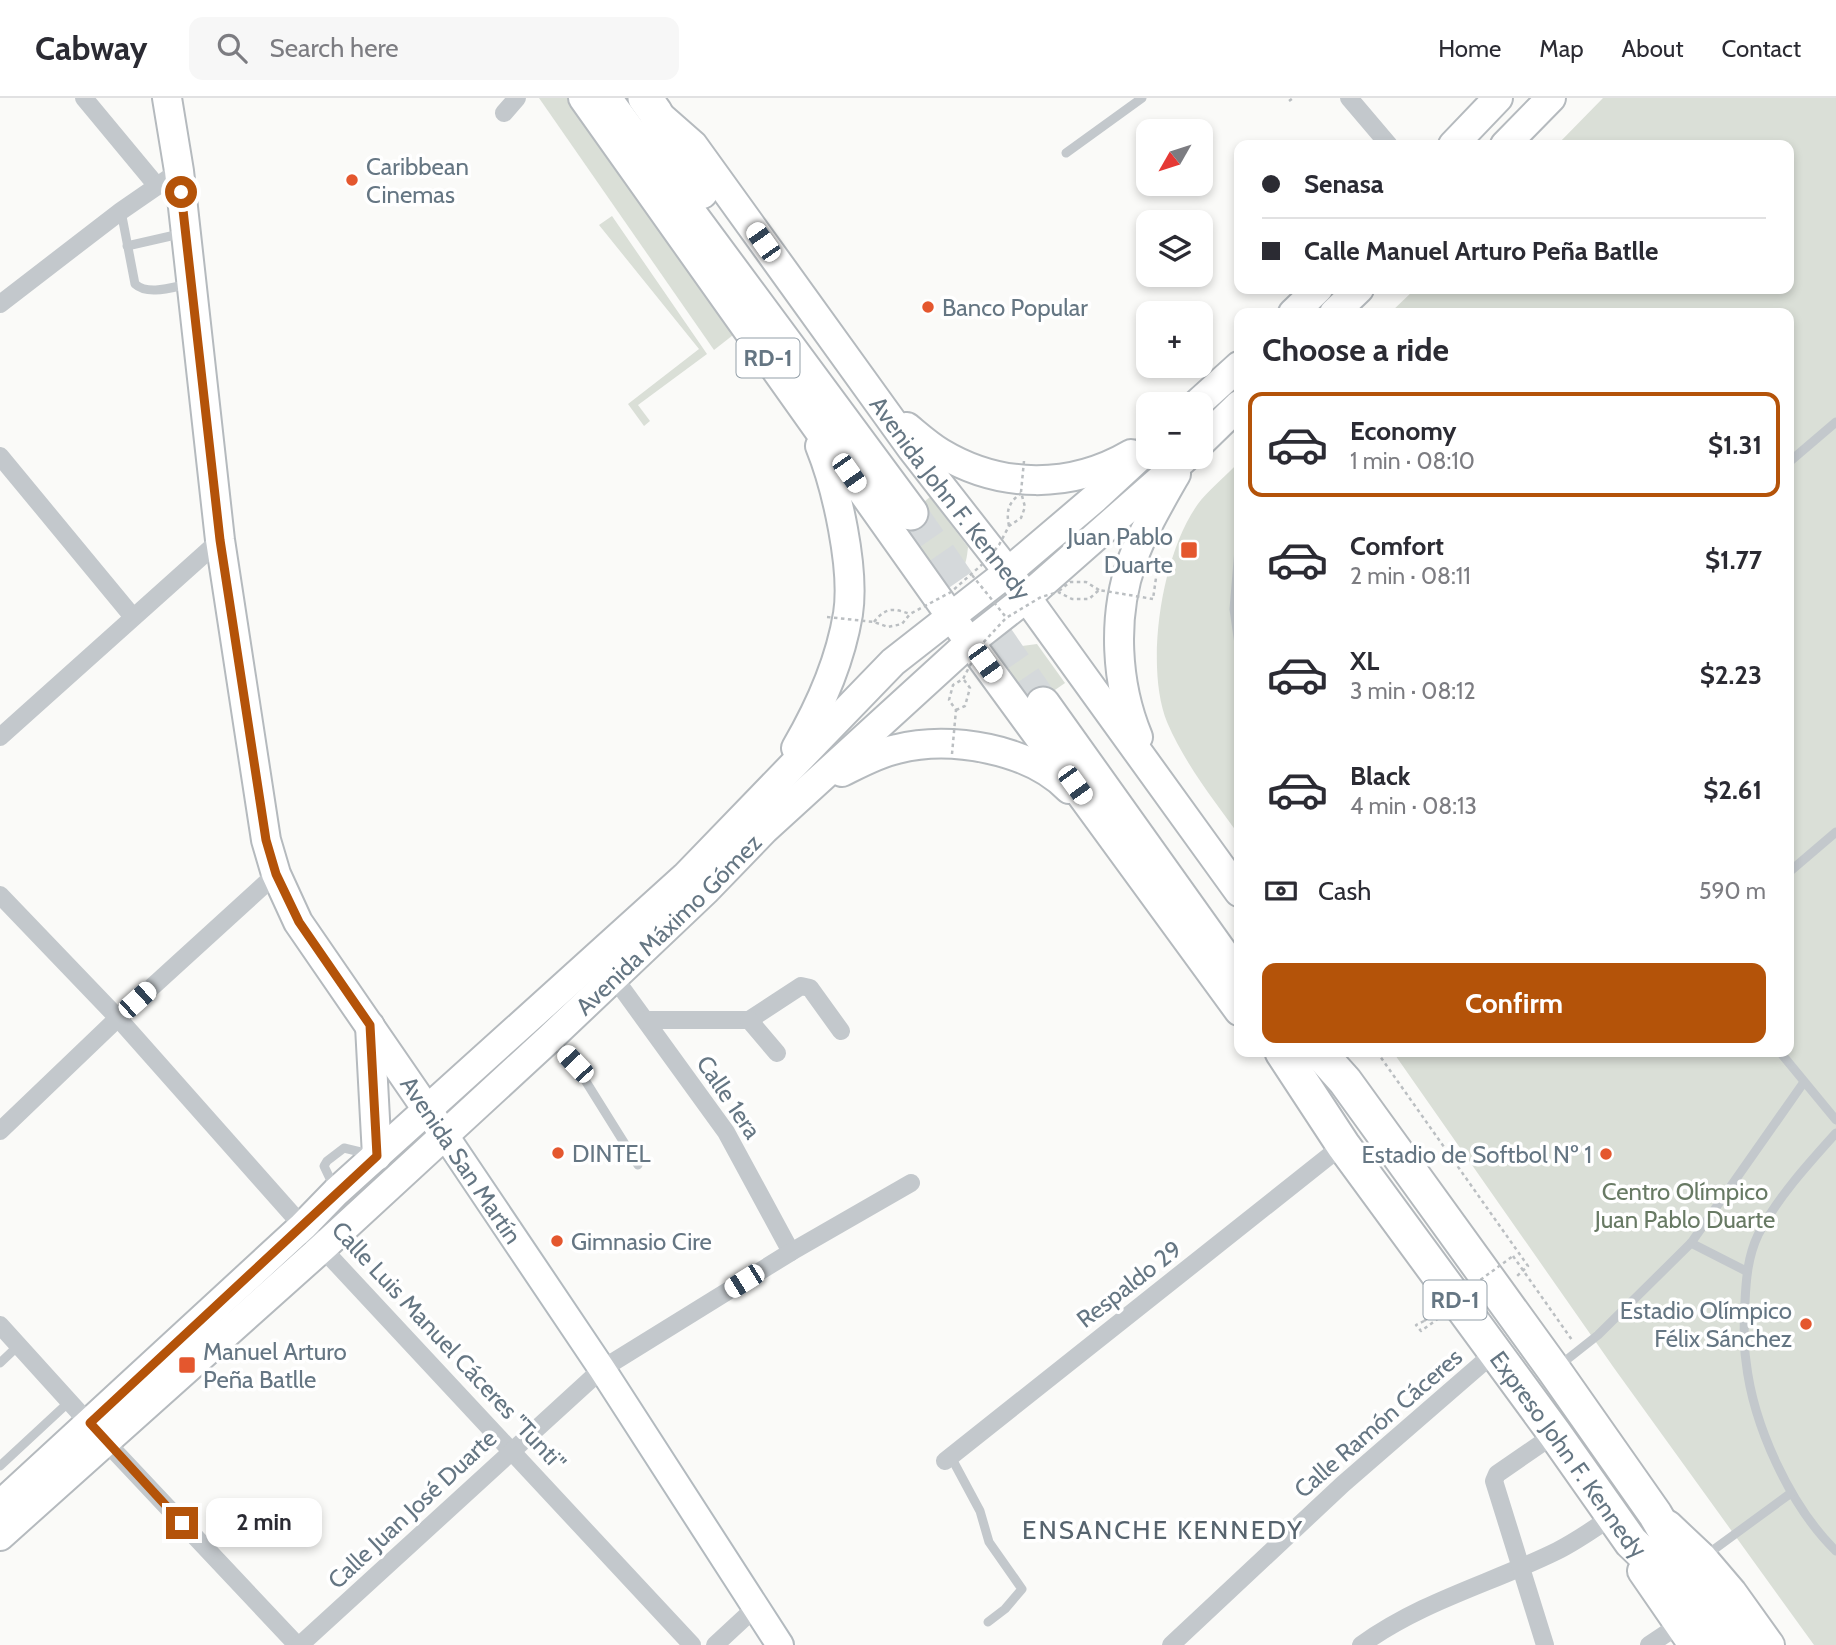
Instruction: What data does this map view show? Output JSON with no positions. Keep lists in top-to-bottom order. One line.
{"streets":{"highway":["RD-1","Expreso John F. Kennedy"],"main road":["Avenida John F. Kennedy","Avenida Máximo Gómez","Avenida San Martín"],"street":["Calle 1era","Respaldo 29","Calle Luis Manuel Cáceres \"Tunti\"","Calle Ramón Cáceres","Calle Juan José Duarte"]},"crossings":[["RD-1","Avenida John F. Kennedy"],["RD-1","Avenida Máximo Gómez"],["RD-1","Expreso John F. Kennedy"],["Avenida John F. Kennedy","Avenida Máximo Gómez"],["Avenida Máximo Gómez","Calle 1era"],["Avenida Máximo Gómez","Avenida San Martín"],["Avenida Máximo Gómez","Calle Luis Manuel Cáceres \"Tunti\""],["Calle 1era","Calle Juan José Duarte"],["Avenida San Martín","Calle Juan José Duarte"],["Respaldo 29","Expreso John F. Kennedy"],["Calle Luis Manuel Cáceres \"Tunti\"","Calle Juan José Duarte"],["Calle Ramón Cáceres","Expreso John F. Kennedy"]],"districts":["ENSANCHE KENNEDY"],"parks":["Centro Olímpico Juan Pablo Duarte"],"places":{"other":["Caribbean Cinemas","Banco Popular","DINTEL","Estadio de Softbol Nº 1","Gimnasio Cire","Estadio Olímpico Félix Sánchez"],"transit":["Juan Pablo Duarte","Manuel Arturo Peña Batlle"]},"north":"bottom left","page":{"header":"Cabway","search":"Search here","nav":["Home","Map","About","Contact"],"map_buttons":["+","−"],"banner":["Senasa","Calle Manuel Arturo Peña Batlle"],"heading":"Choose a ride","list":[{"name":"Economy","note":"1 min · 08:10","value":"$1.31"},{"name":"Comfort","note":"2 min · 08:11","value":"$1.77"},{"name":"XL","note":"3 min · 08:12","value":"$2.23"},{"name":"Black","note":"4 min · 08:13","value":"$2.61"}],"pay":["Cash","590 m"],"buttons":"Confirm","bubble":"2 min"}}
